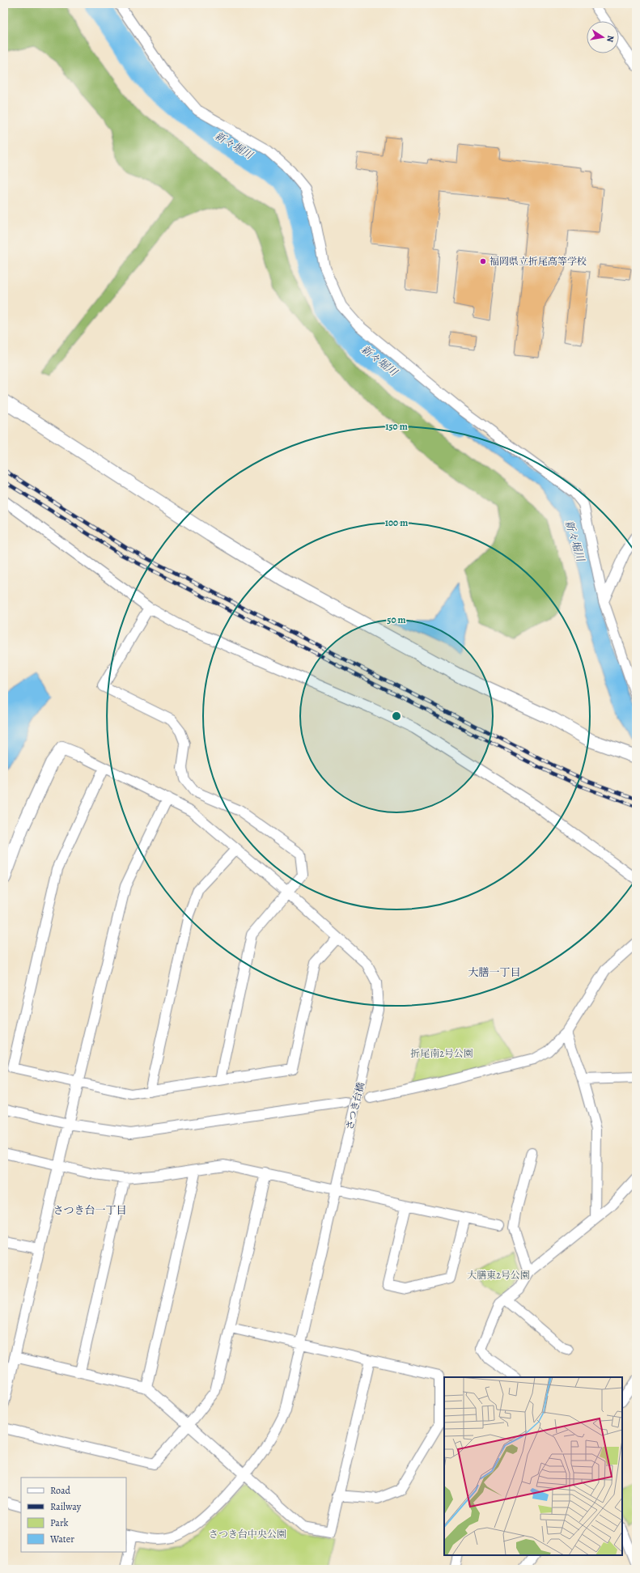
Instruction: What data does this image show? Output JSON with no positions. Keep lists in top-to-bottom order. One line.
{"streets":{"street":["さつき台橋"]},"districts":["大膳一丁目","さつき台一丁目"],"water":["新々堀川"],"parks":["折尾南2号公園","大膳東2号公園","さつき台中央公園"],"places":["福岡県立折尾高等学校"],"legend":["Road","Railway","Park","Water"],"north":"right","rings":["150 m","100 m","50 m"]}
